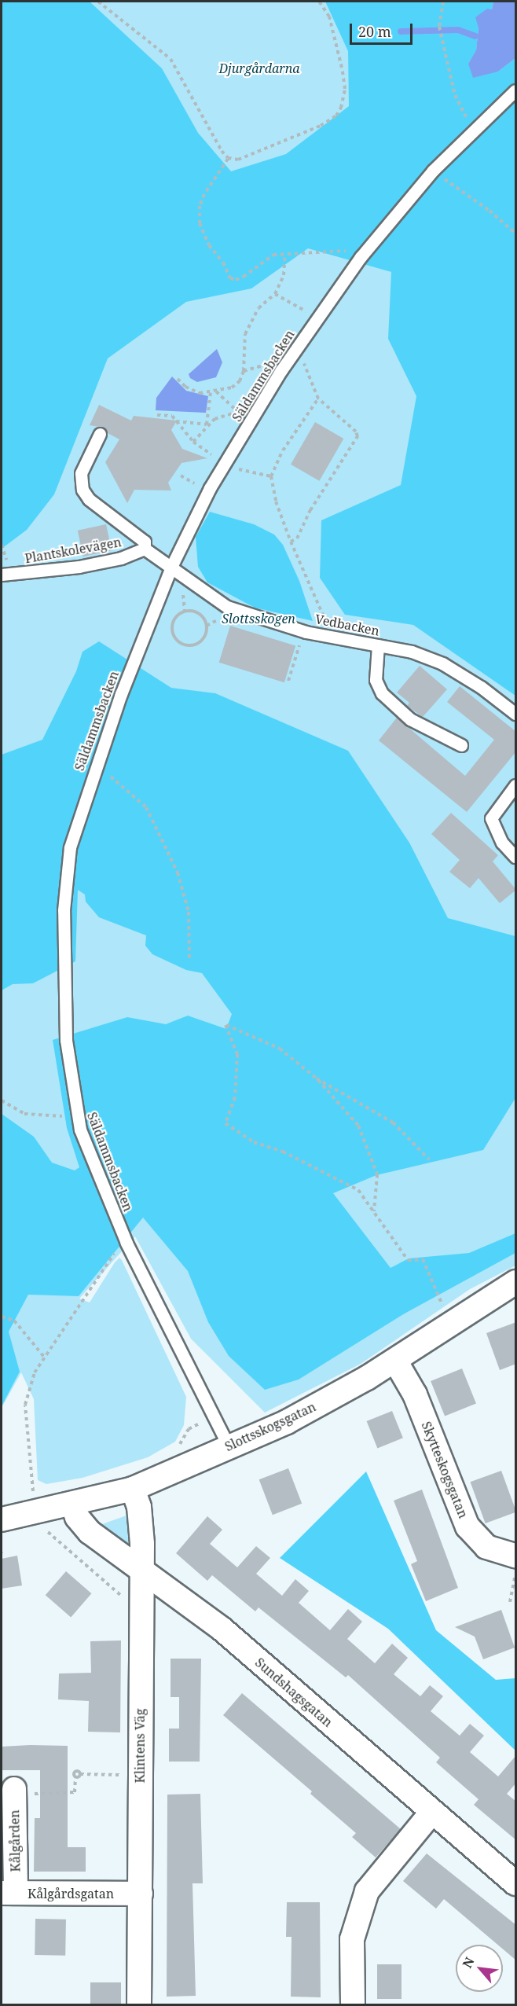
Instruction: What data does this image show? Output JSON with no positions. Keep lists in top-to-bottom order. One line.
{"streets":{"street":["Slottsskogsgatan","Skytteskogsgatan","Sundshagsgatan","Klintens Väg","Kålgården","Kålgårdsgatan"],"lane":["Säldammsbacken","Plantskolevägen","Vedbacken"]},"crossings":[["Säldammsbacken","Vedbacken"],["Säldammsbacken","Slottsskogsgatan"],["Slottsskogsgatan","Skytteskogsgatan"],["Slottsskogsgatan","Sundshagsgatan"],["Slottsskogsgatan","Klintens Väg"],["Sundshagsgatan","Klintens Väg"],["Klintens Väg","Kålgårdsgatan"],["Kålgården","Kålgårdsgatan"]],"parks":["Djurgårdarna","Slottsskogen"],"scale_bar":"20 m","north":"top left"}
